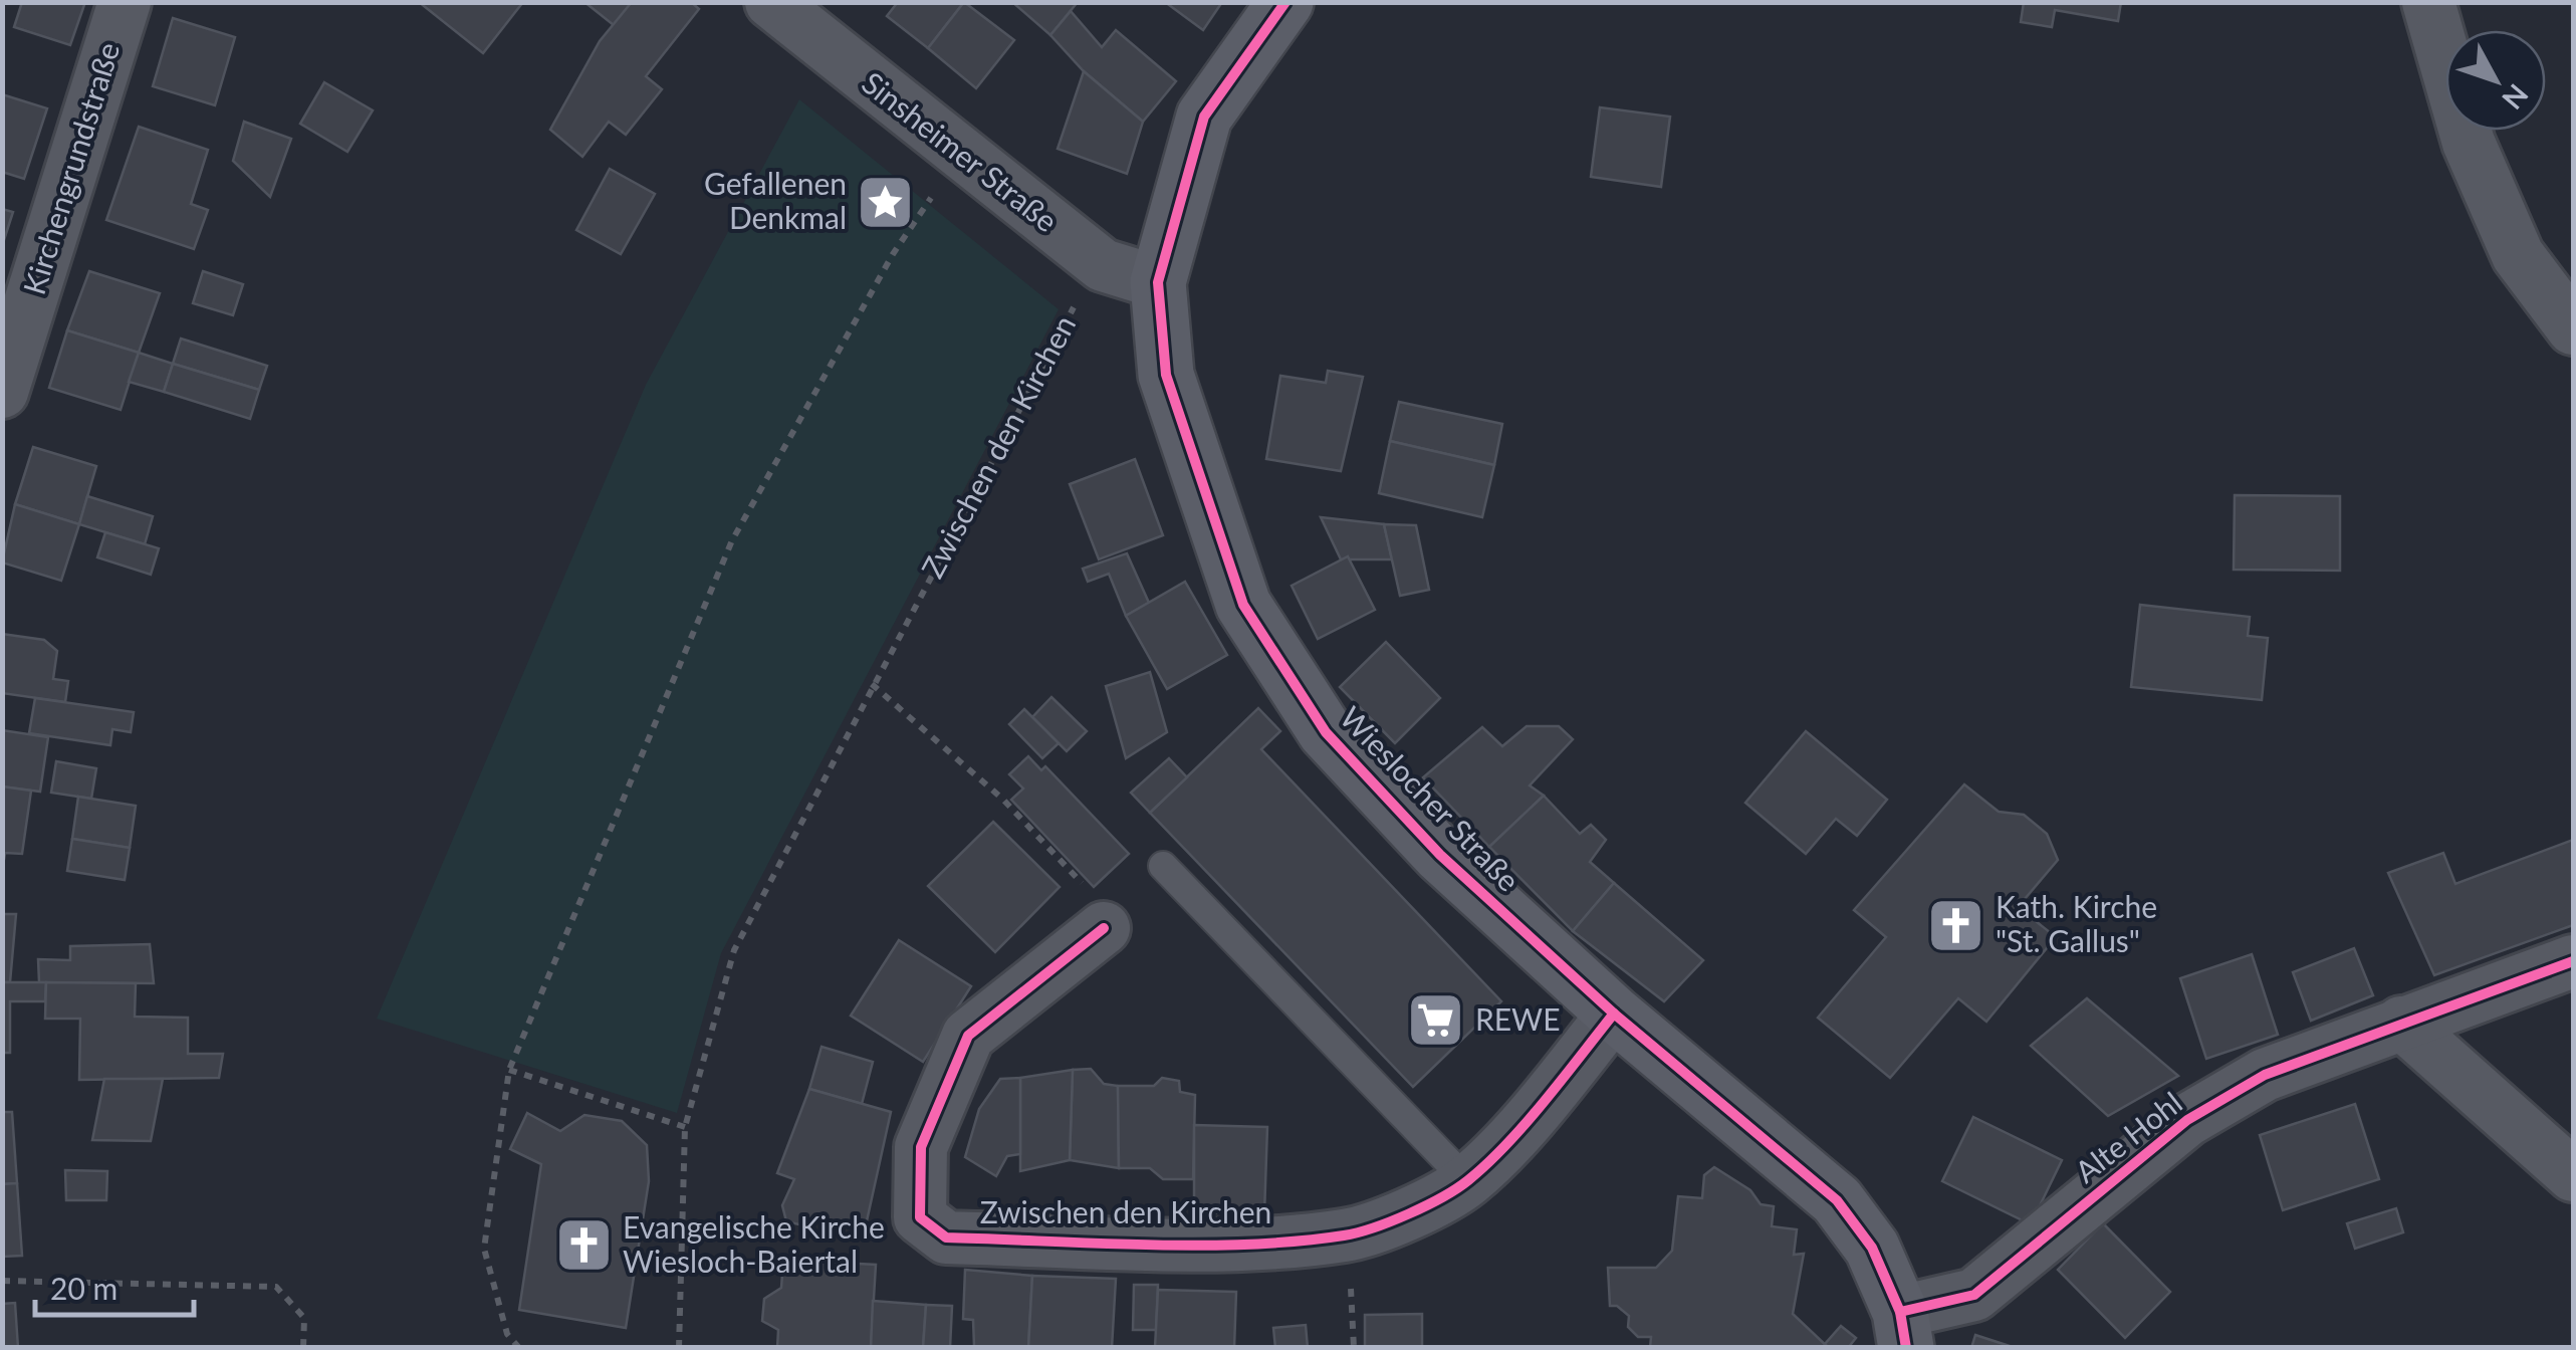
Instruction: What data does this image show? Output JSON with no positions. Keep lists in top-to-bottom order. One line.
{"streets":{"main road":["Wieslocher Straße"],"street":["Sinsheimer Straße","Kirchengrundstraße","Zwischen den Kirchen","Alte Hohl"]},"crossings":[["Sinsheimer Straße","Zwischen den Kirchen"],["Sinsheimer Straße","Wieslocher Straße"],["Zwischen den Kirchen","Wieslocher Straße"],["Wieslocher Straße","Alte Hohl"]],"places":{"place":["Gefallenen Denkmal"],"church":["Kath. Kirche \"St. Gallus\"","Evangelische Kirche Wiesloch-Baiertal"],"supermarket":["REWE"]},"scale_bar":"20 m","north":"bottom right"}
